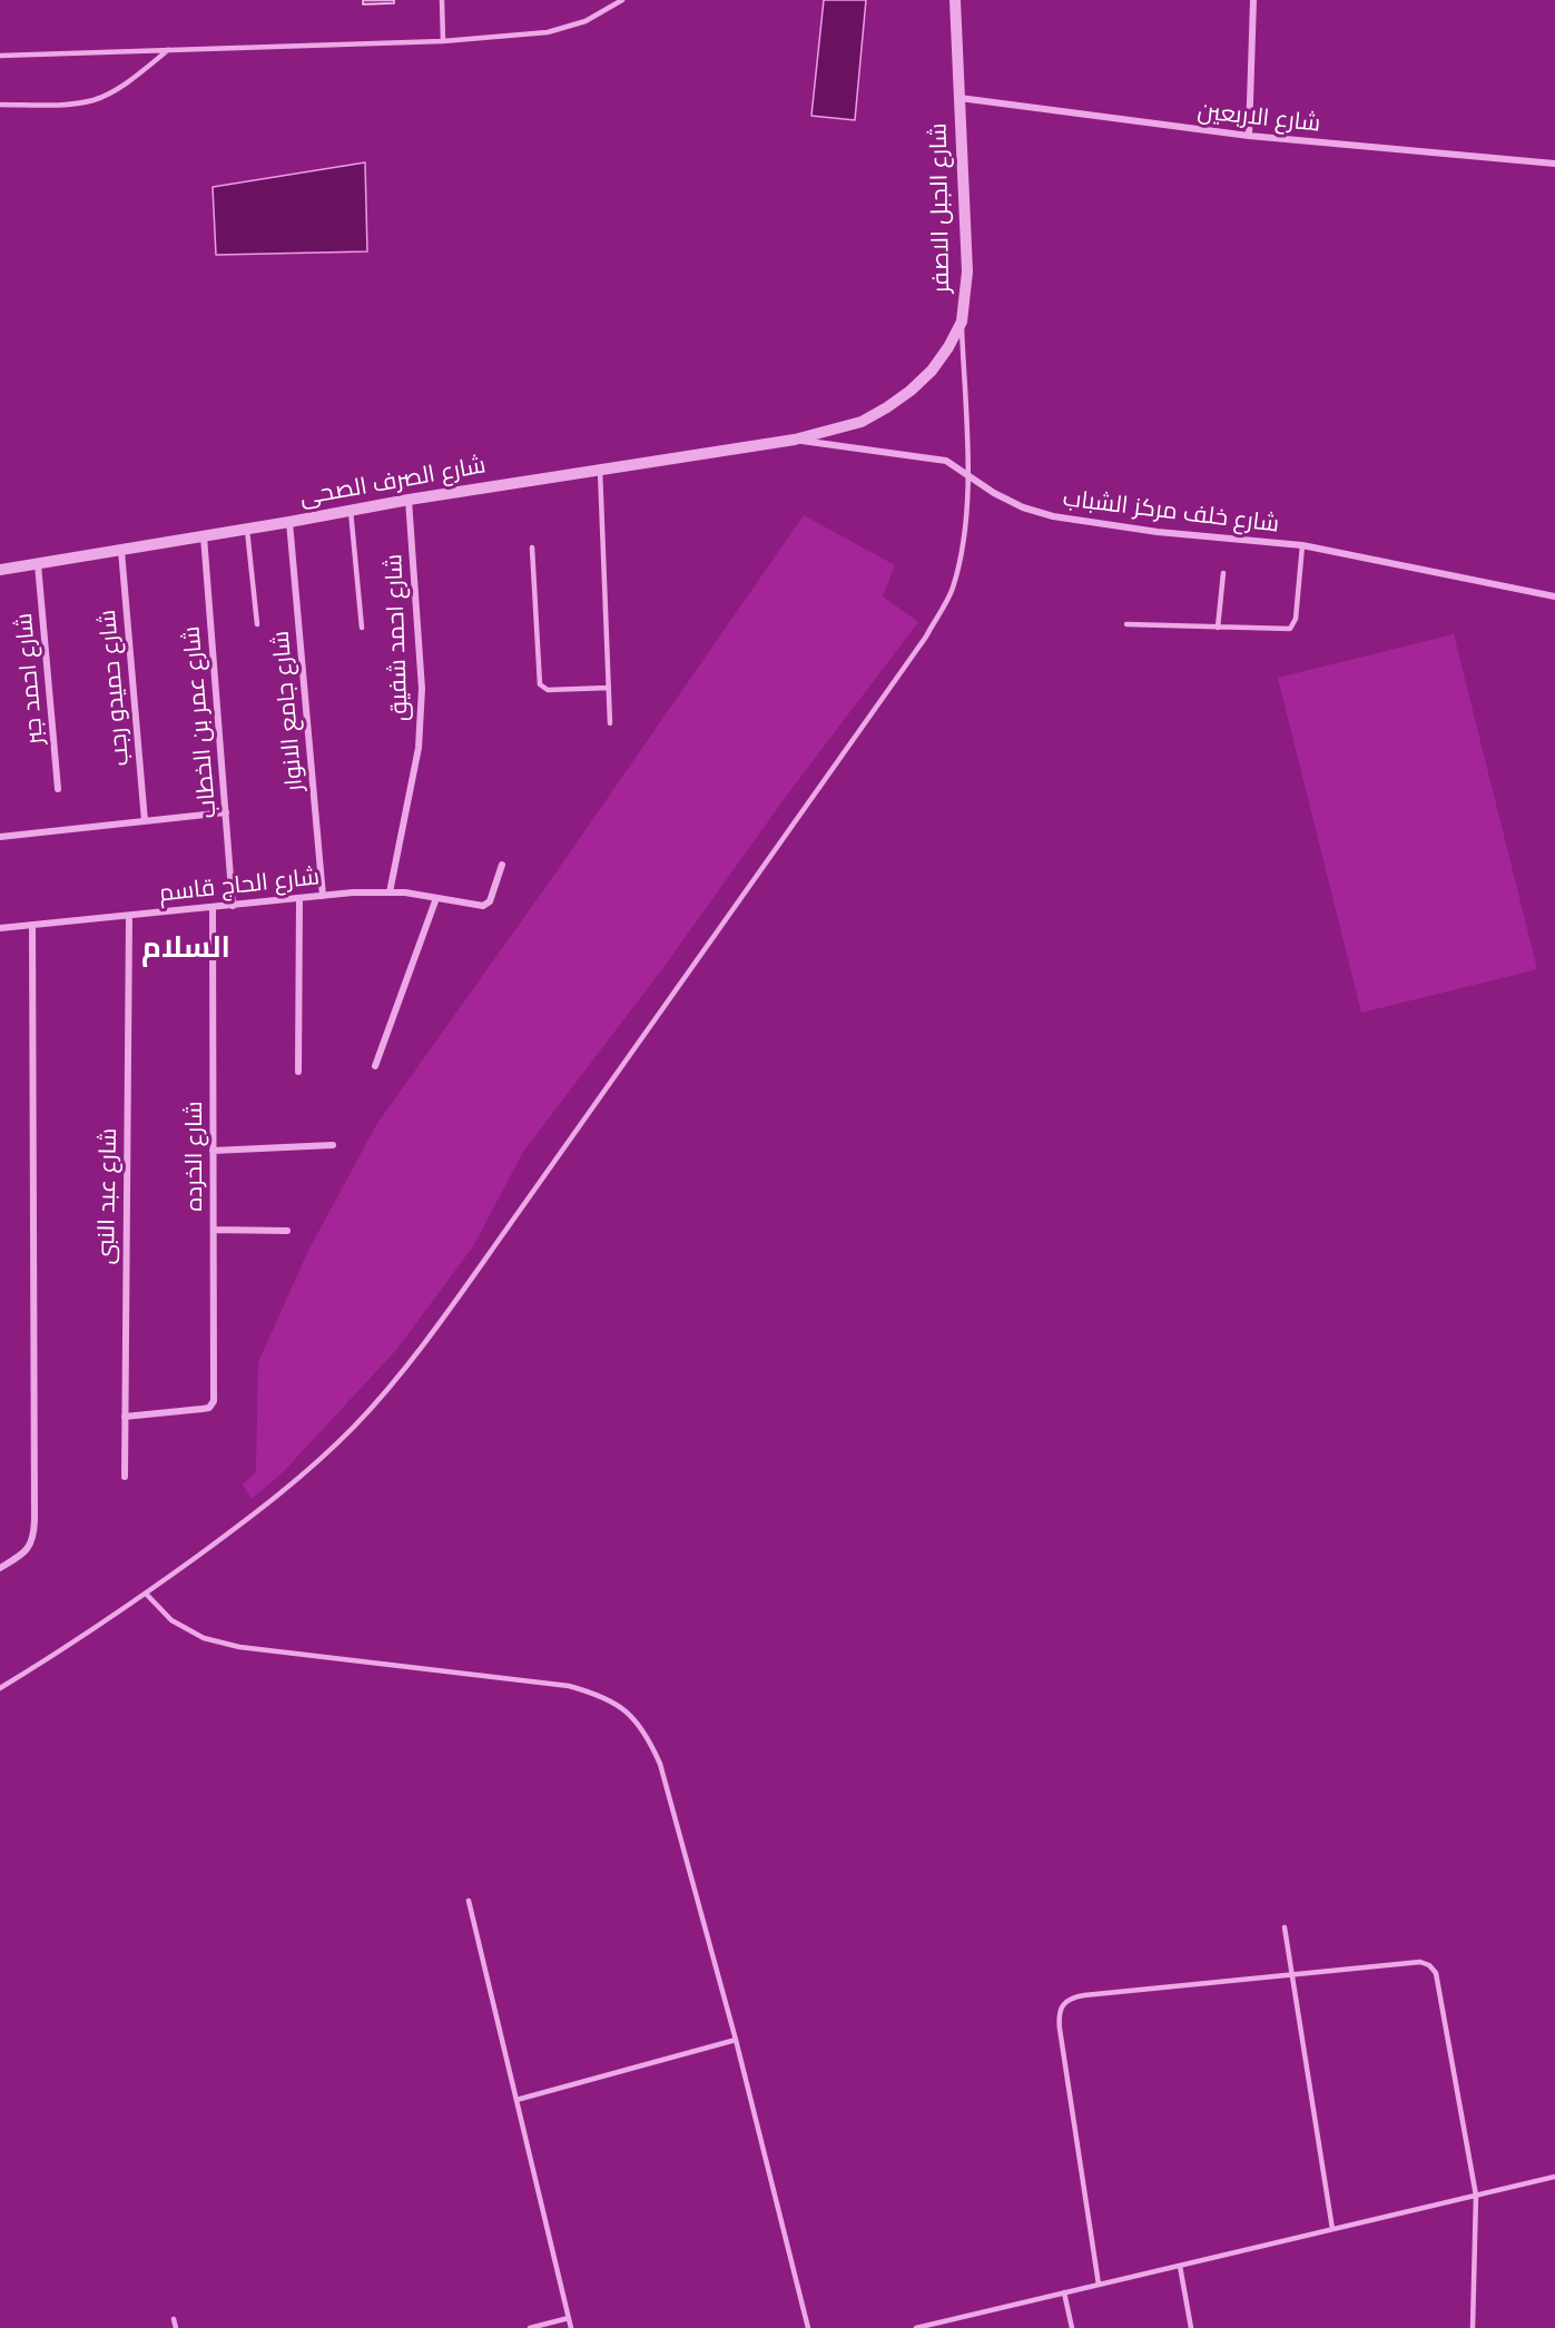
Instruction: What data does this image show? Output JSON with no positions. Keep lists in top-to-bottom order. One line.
{"streets":{"street":["شارع الاربعين","شارع الجبل الاصفر","شارع الصرف الصحى","شارع خلف مركز الشباب","شارع احمد شفيق","شارع احمد جبر","شارع حميدو رجب","شارع جامع الانوار","شارع عمر بن الخطاب","شارع الحاج قاسم","شارع الخرده","شارع عبد النبى"]},"crossings":[["شارع الاربعين","شارع الجبل الاصفر"],["شارع الجبل الاصفر","شارع الصرف الصحى"],["شارع الجبل الاصفر","شارع خلف مركز الشباب"],["شارع الصرف الصحى","شارع خلف مركز الشباب"],["شارع الصرف الصحى","شارع احمد شفيق"],["شارع الصرف الصحى","شارع احمد جبر"],["شارع الصرف الصحى","شارع حميدو رجب"],["شارع الصرف الصحى","شارع جامع الانوار"],["شارع الصرف الصحى","شارع عمر بن الخطاب"],["شارع احمد شفيق","شارع الحاج قاسم"],["شارع جامع الانوار","شارع الحاج قاسم"],["شارع عمر بن الخطاب","شارع الحاج قاسم"],["شارع الحاج قاسم","شارع الخرده"],["شارع الحاج قاسم","شارع عبد النبى"],["شارع الخرده","شارع عبد النبى"]],"districts":["السلام"]}
